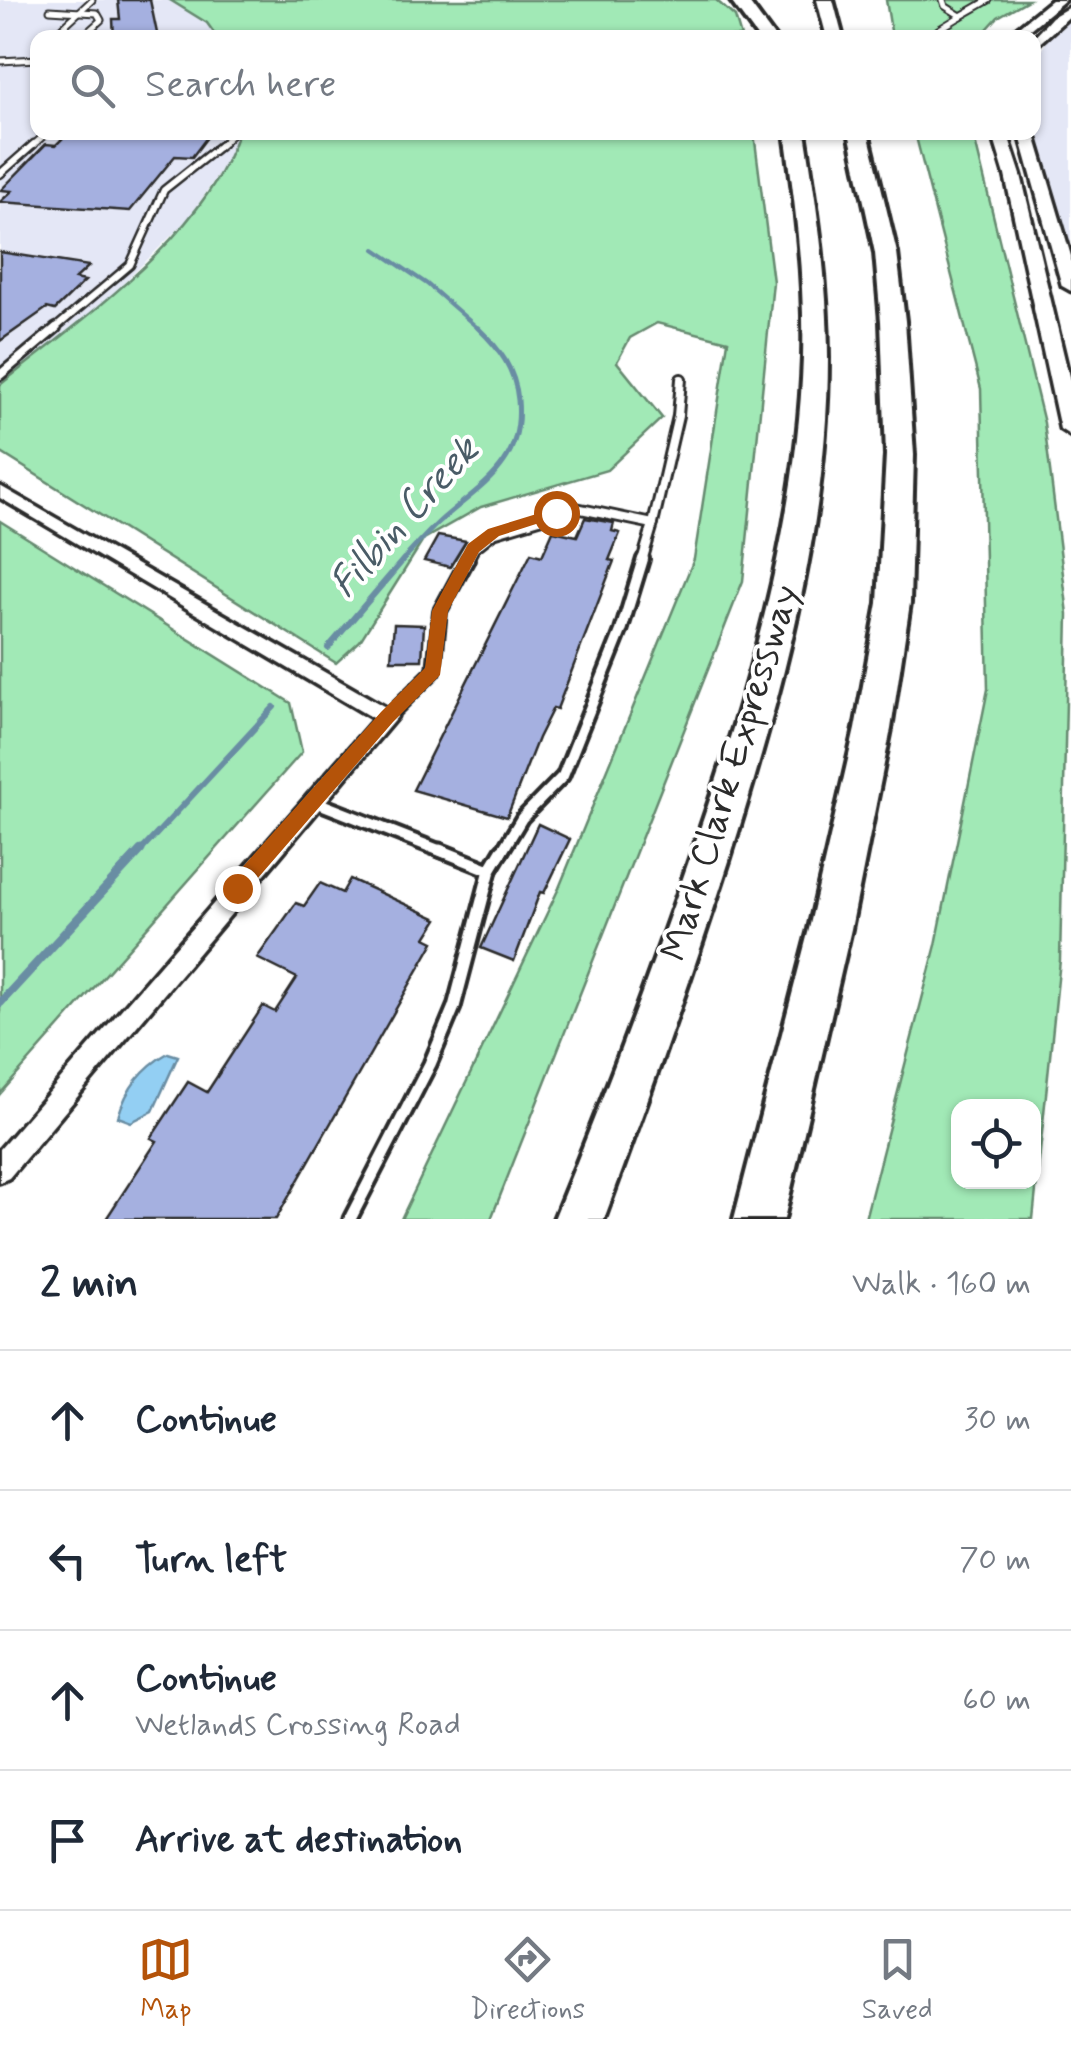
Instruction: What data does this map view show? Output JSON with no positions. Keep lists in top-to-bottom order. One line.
{"streets":{"highway":["Mark Clark Expressway"]},"water":["Filbin Creek"],"page":{"search":"Search here","heading":["2 min","Walk · 160 m"],"list":[["Continue","30 m"],["Turn left","70 m"],["Continue","Wetlands Crossing Road","60 m"],"Arrive at destination"],"nav":["Map","Directions","Saved"]}}
